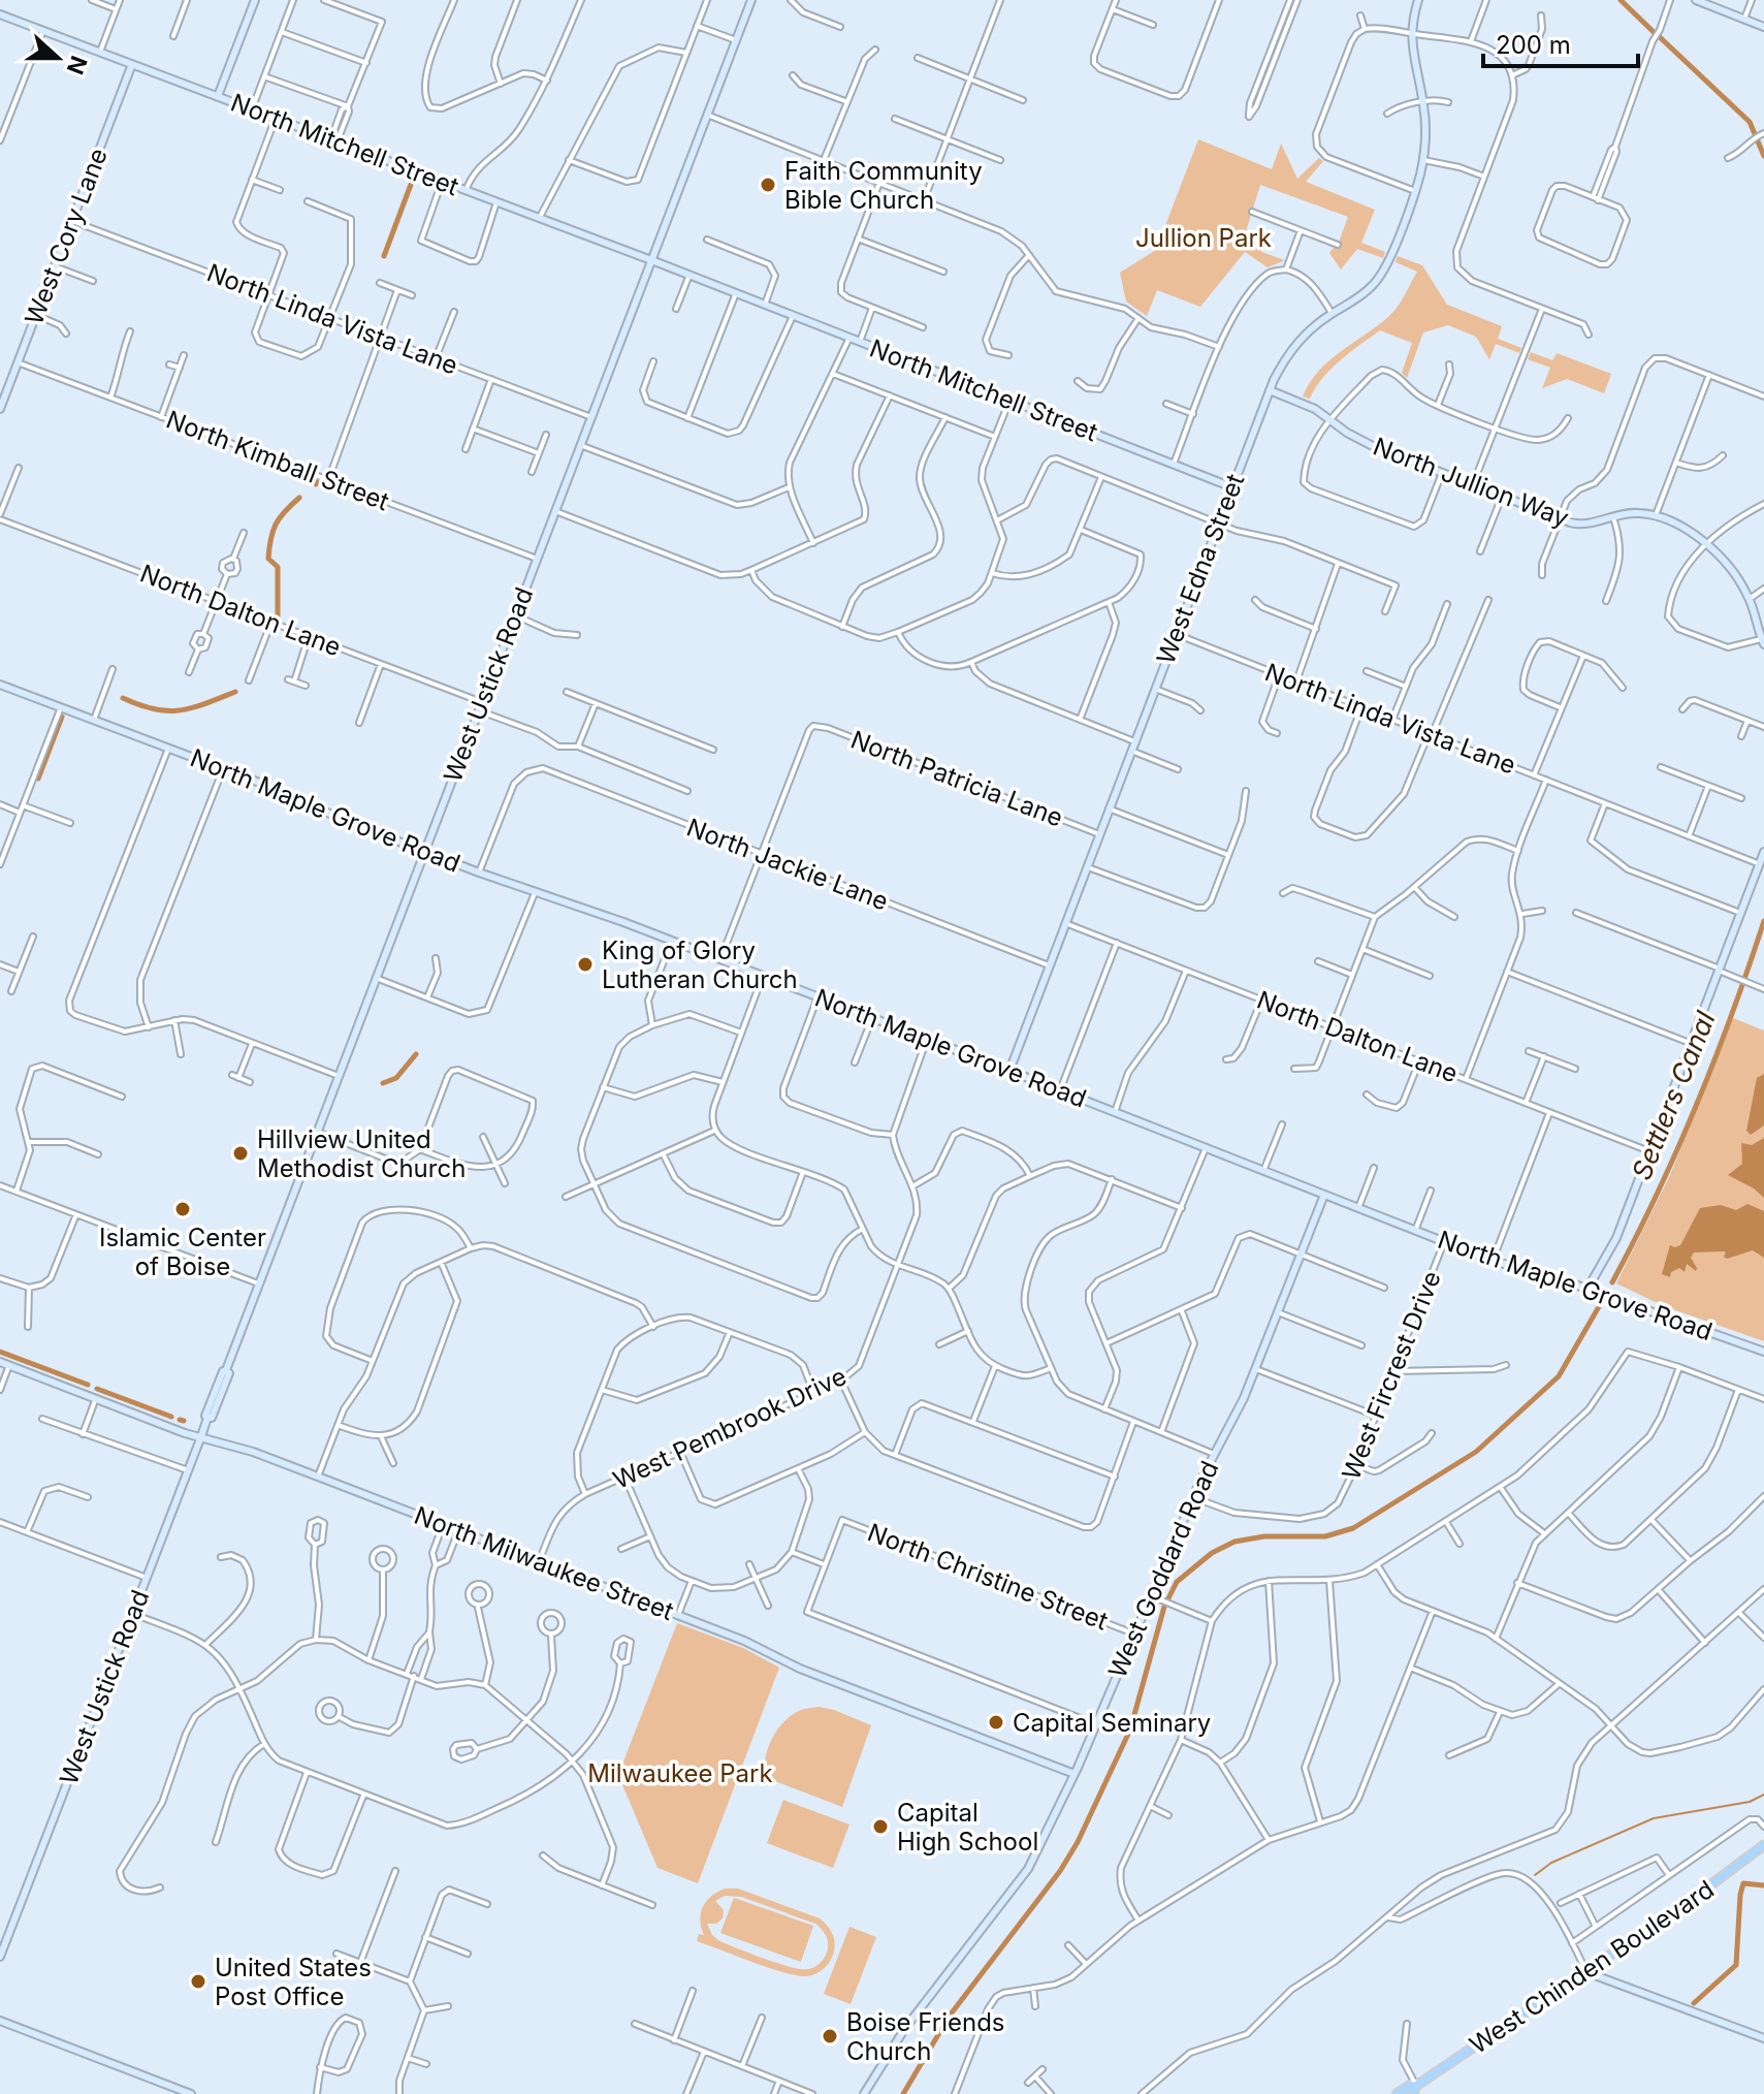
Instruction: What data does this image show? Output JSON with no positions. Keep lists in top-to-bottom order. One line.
{"streets":{"main road":["West Chinden Boulevard"],"street":["North Mitchell Street","West Cory Lane","North Linda Vista Lane","North Kimball Street","North Jullion Way","West Edna Street","North Dalton Lane","West Ustick Road","North Patricia Lane","North Maple Grove Road","North Jackie Lane","West Fircrest Drive","West Pembrook Drive","North Milwaukee Street","West Goddard Road","North Christine Street"]},"crossings":[["North Mitchell Street","West Cory Lane"],["North Mitchell Street","West Edna Street"],["North Mitchell Street","West Ustick Road"],["West Cory Lane","North Linda Vista Lane"],["West Cory Lane","North Kimball Street"],["North Linda Vista Lane","West Edna Street"],["North Linda Vista Lane","West Ustick Road"],["North Kimball Street","West Ustick Road"],["North Jullion Way","West Edna Street"],["West Edna Street","North Dalton Lane"],["West Edna Street","North Patricia Lane"],["West Edna Street","North Maple Grove Road"],["West Edna Street","North Jackie Lane"],["North Dalton Lane","West Ustick Road"],["West Ustick Road","North Maple Grove Road"],["West Ustick Road","North Milwaukee Street"],["North Patricia Lane","North Jackie Lane"],["North Maple Grove Road","North Jackie Lane"],["North Maple Grove Road","West Fircrest Drive"],["North Maple Grove Road","West Goddard Road"],["West Fircrest Drive","West Goddard Road"],["West Pembrook Drive","North Milwaukee Street"],["North Milwaukee Street","West Goddard Road"],["West Goddard Road","North Christine Street"]],"water":["Settlers Canal"],"parks":["Jullion Park","Milwaukee Park"],"places":["Faith Community Bible Church","King of Glory Lutheran Church","Hillview United Methodist Church","Islamic Center of Boise","Capital Seminary","Capital High School","United States Post Office","Boise Friends Church"],"scale_bar":"200 m","north":"right"}
